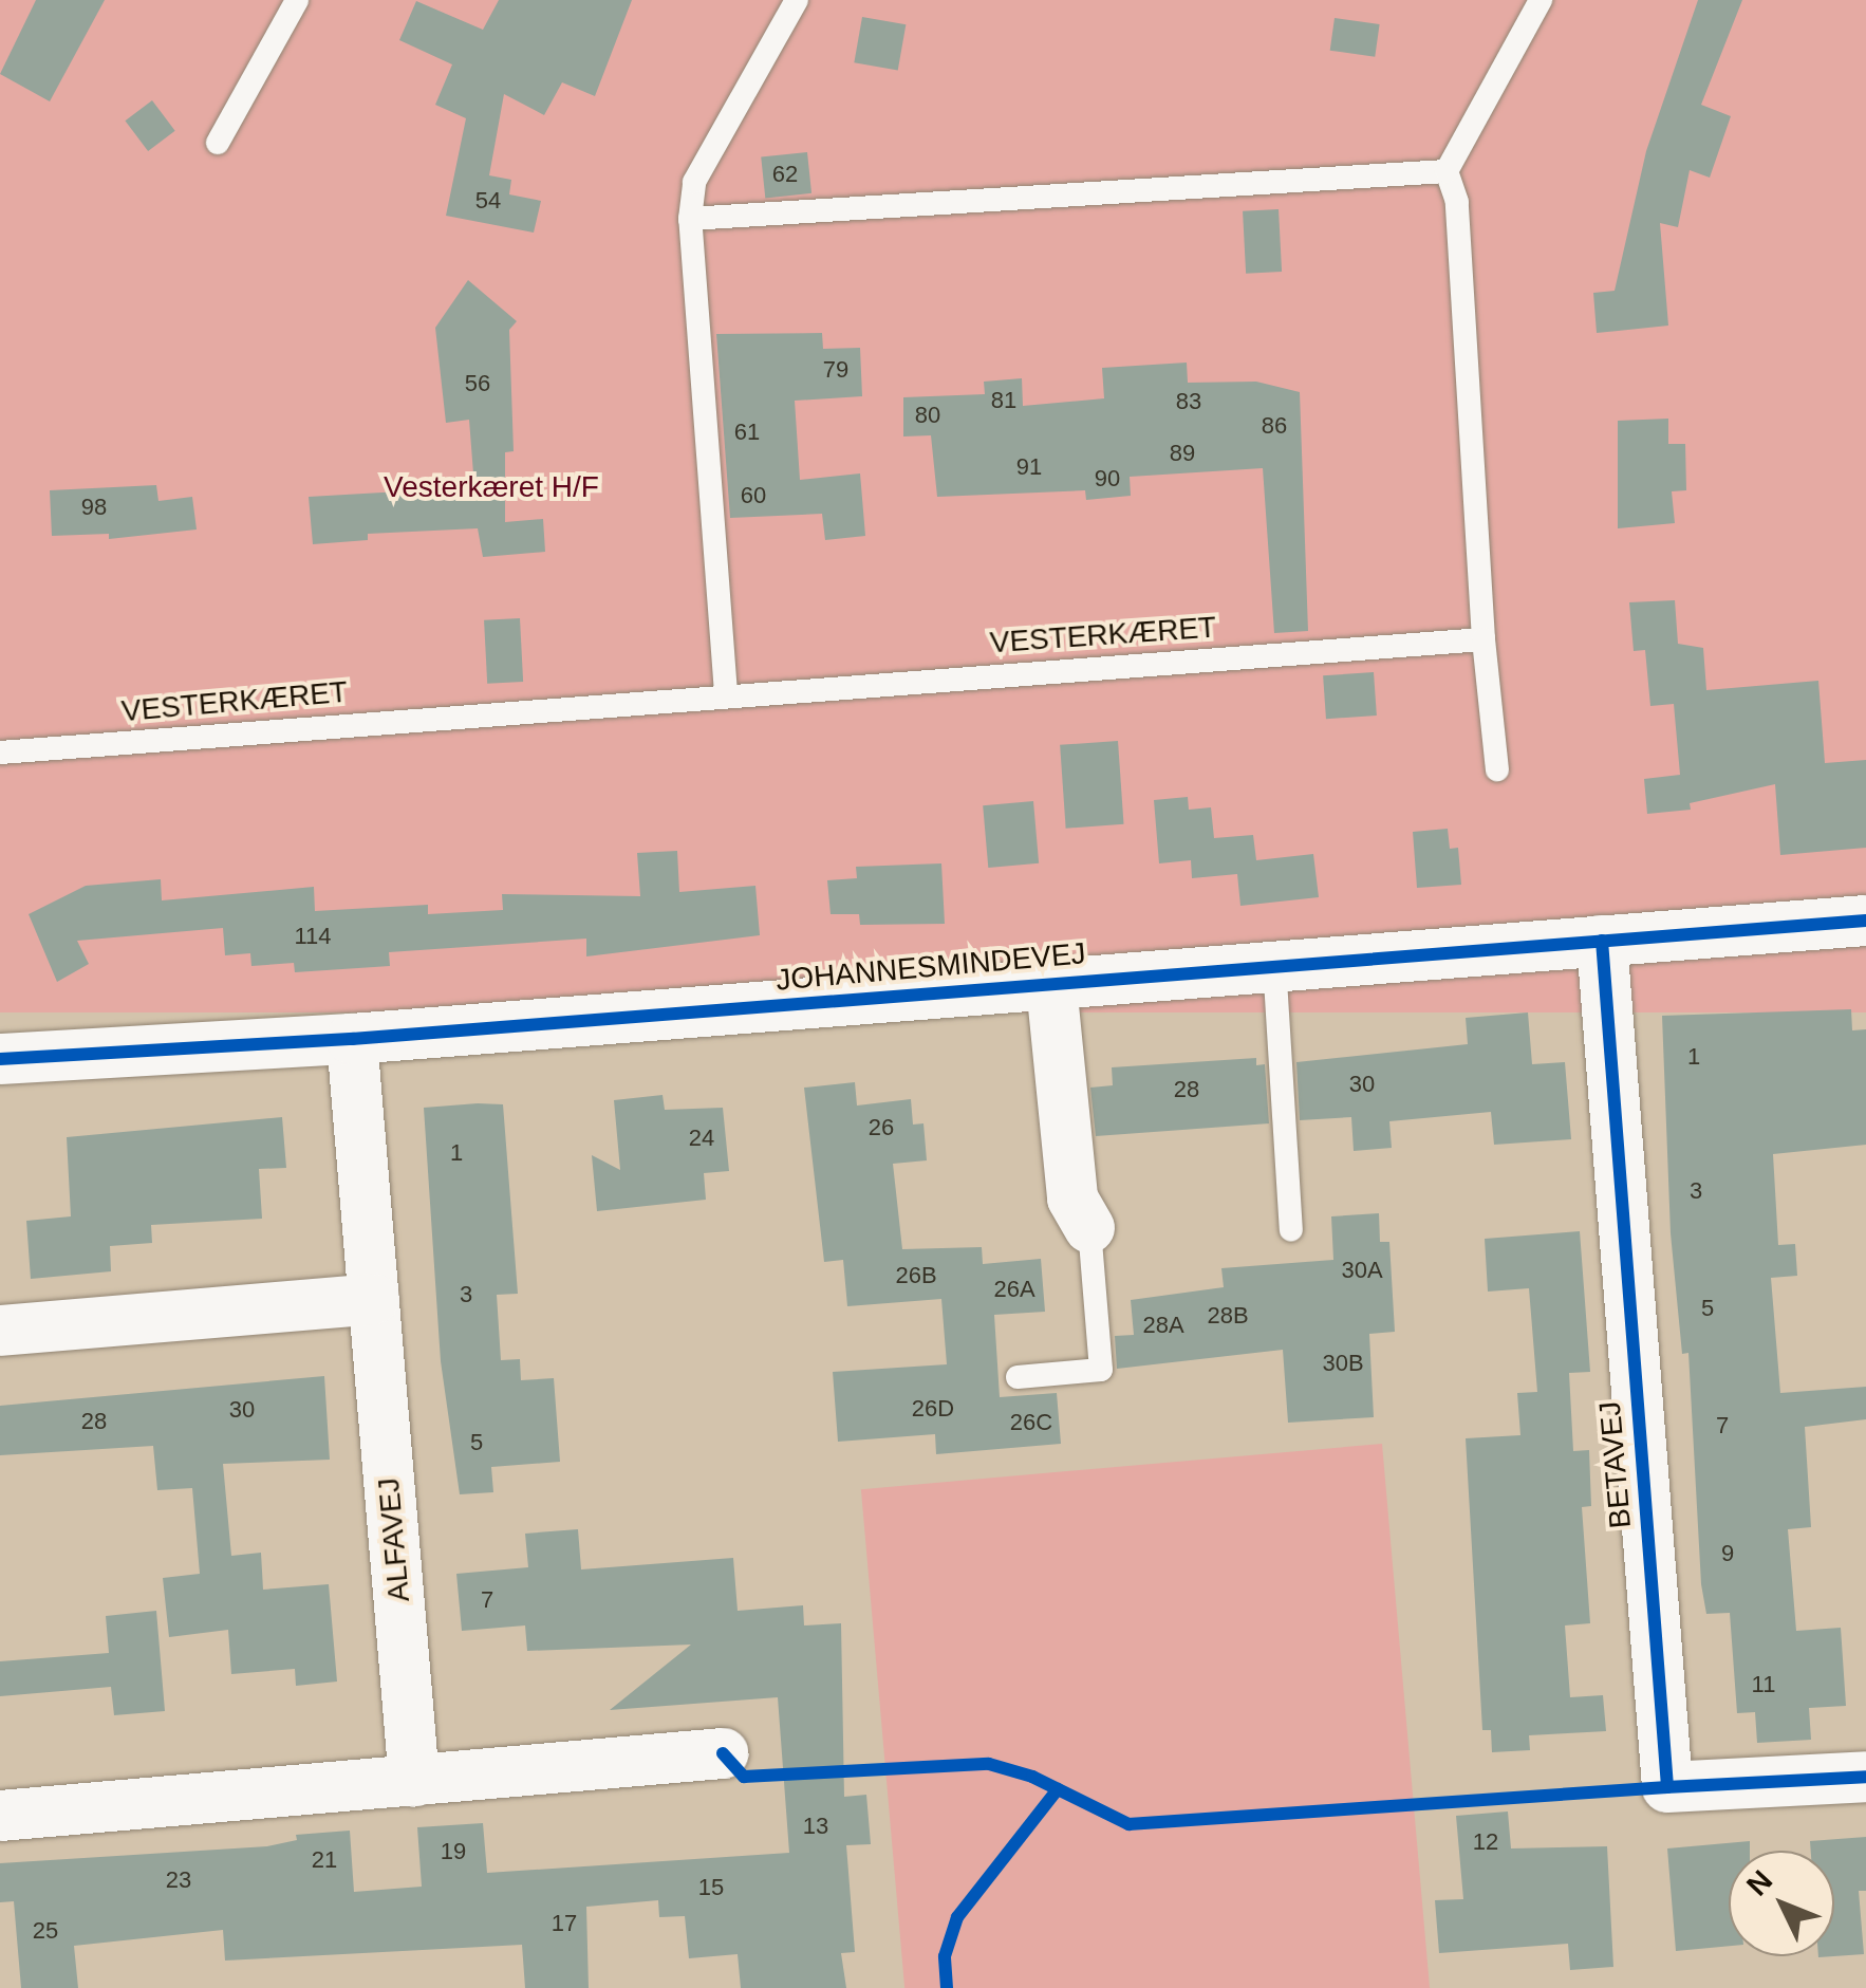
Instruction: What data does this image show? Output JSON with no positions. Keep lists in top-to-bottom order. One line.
{"streets":{"street":["JOHANNESMINDEVEJ","BETAVEJ","ALFAVEJ"],"lane":["VESTERKÆRET"]},"crossings":[["JOHANNESMINDEVEJ","BETAVEJ"],["JOHANNESMINDEVEJ","ALFAVEJ"]],"parks":["Vesterkæret H/F"],"house_numbers":["62","54","79","56","81","83","80","86","61","89","91","90","60","98","114","1","30","28","26","24","1","3","30A","26B","26A","3","5","28B","28A","30B","26D","30","28","26C","7","5","9","7","11","13","12","19","21","23","15","17","25"],"north":"top left"}
